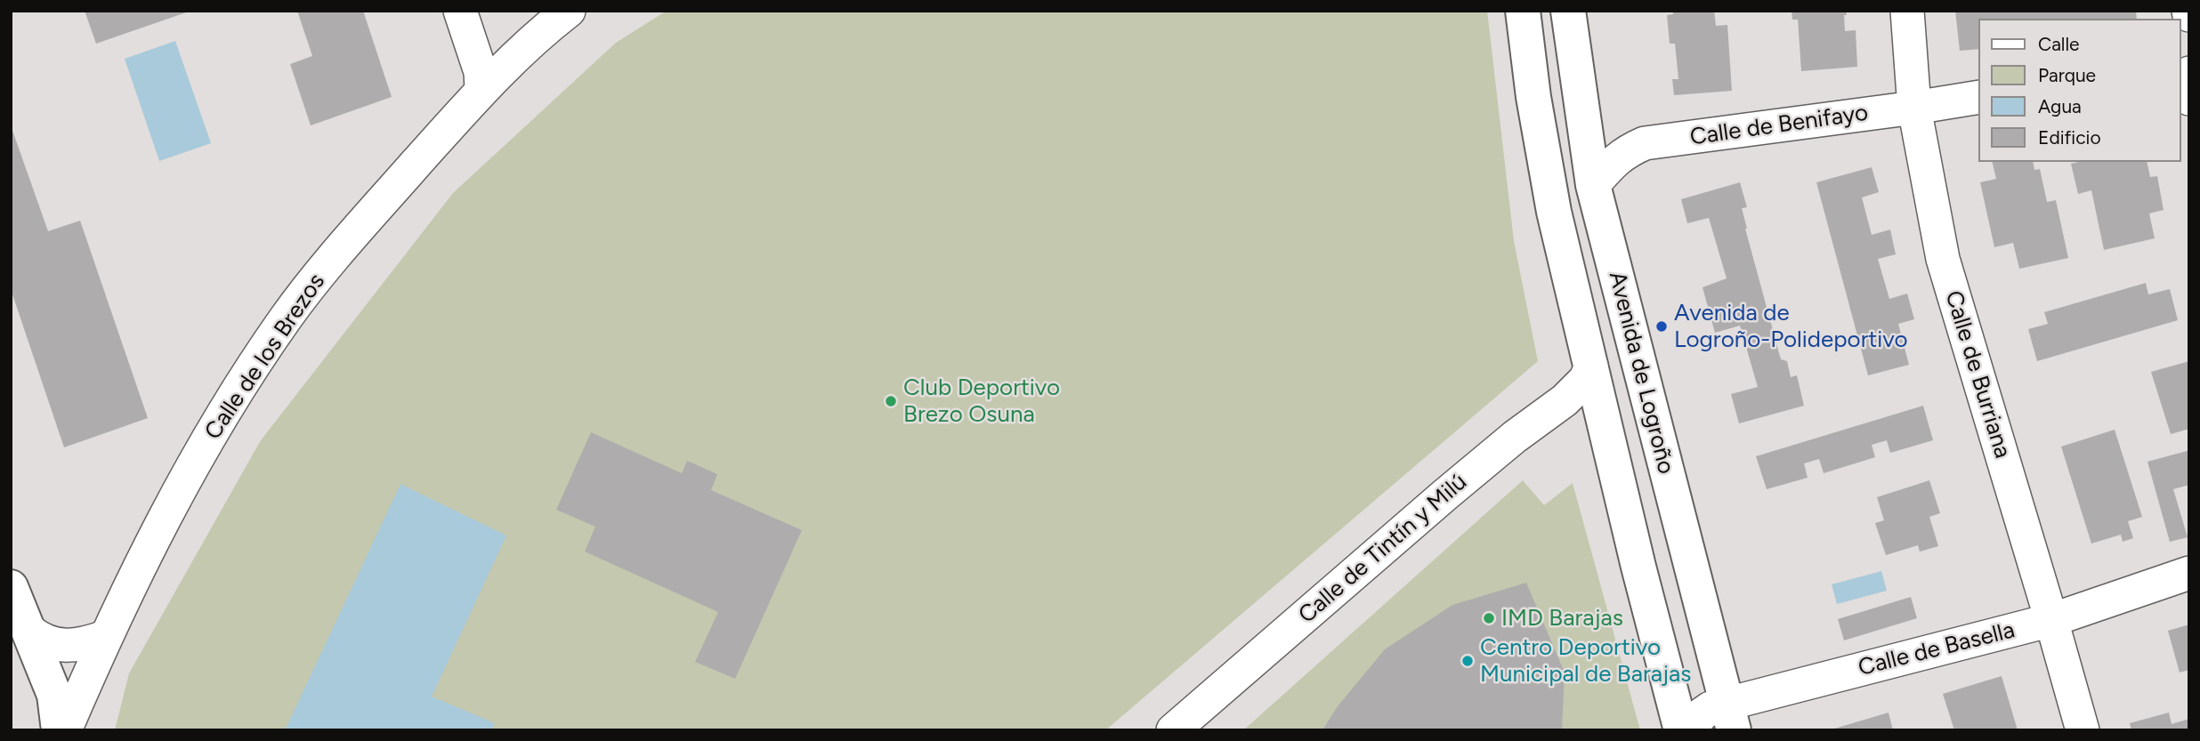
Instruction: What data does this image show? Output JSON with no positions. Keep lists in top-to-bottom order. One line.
{"streets":{"main road":["Avenida de Logroño"],"street":["Calle de Benifayo","Calle de los Brezos","Calle de Burriana","Calle de Tintín y Milú","Calle de Basella"]},"crossings":[["Calle de Benifayo","Avenida de Logroño"],["Calle de Benifayo","Calle de Burriana"],["Avenida de Logroño","Calle de Tintín y Milú"],["Avenida de Logroño","Calle de Basella"],["Calle de Burriana","Calle de Basella"]],"places":["Avenida de Logroño-Polideportivo","Club Deportivo Brezo Osuna","IMD Barajas","Centro Deportivo Municipal de Barajas"],"legend":["Calle","Parque","Agua","Edificio"]}
